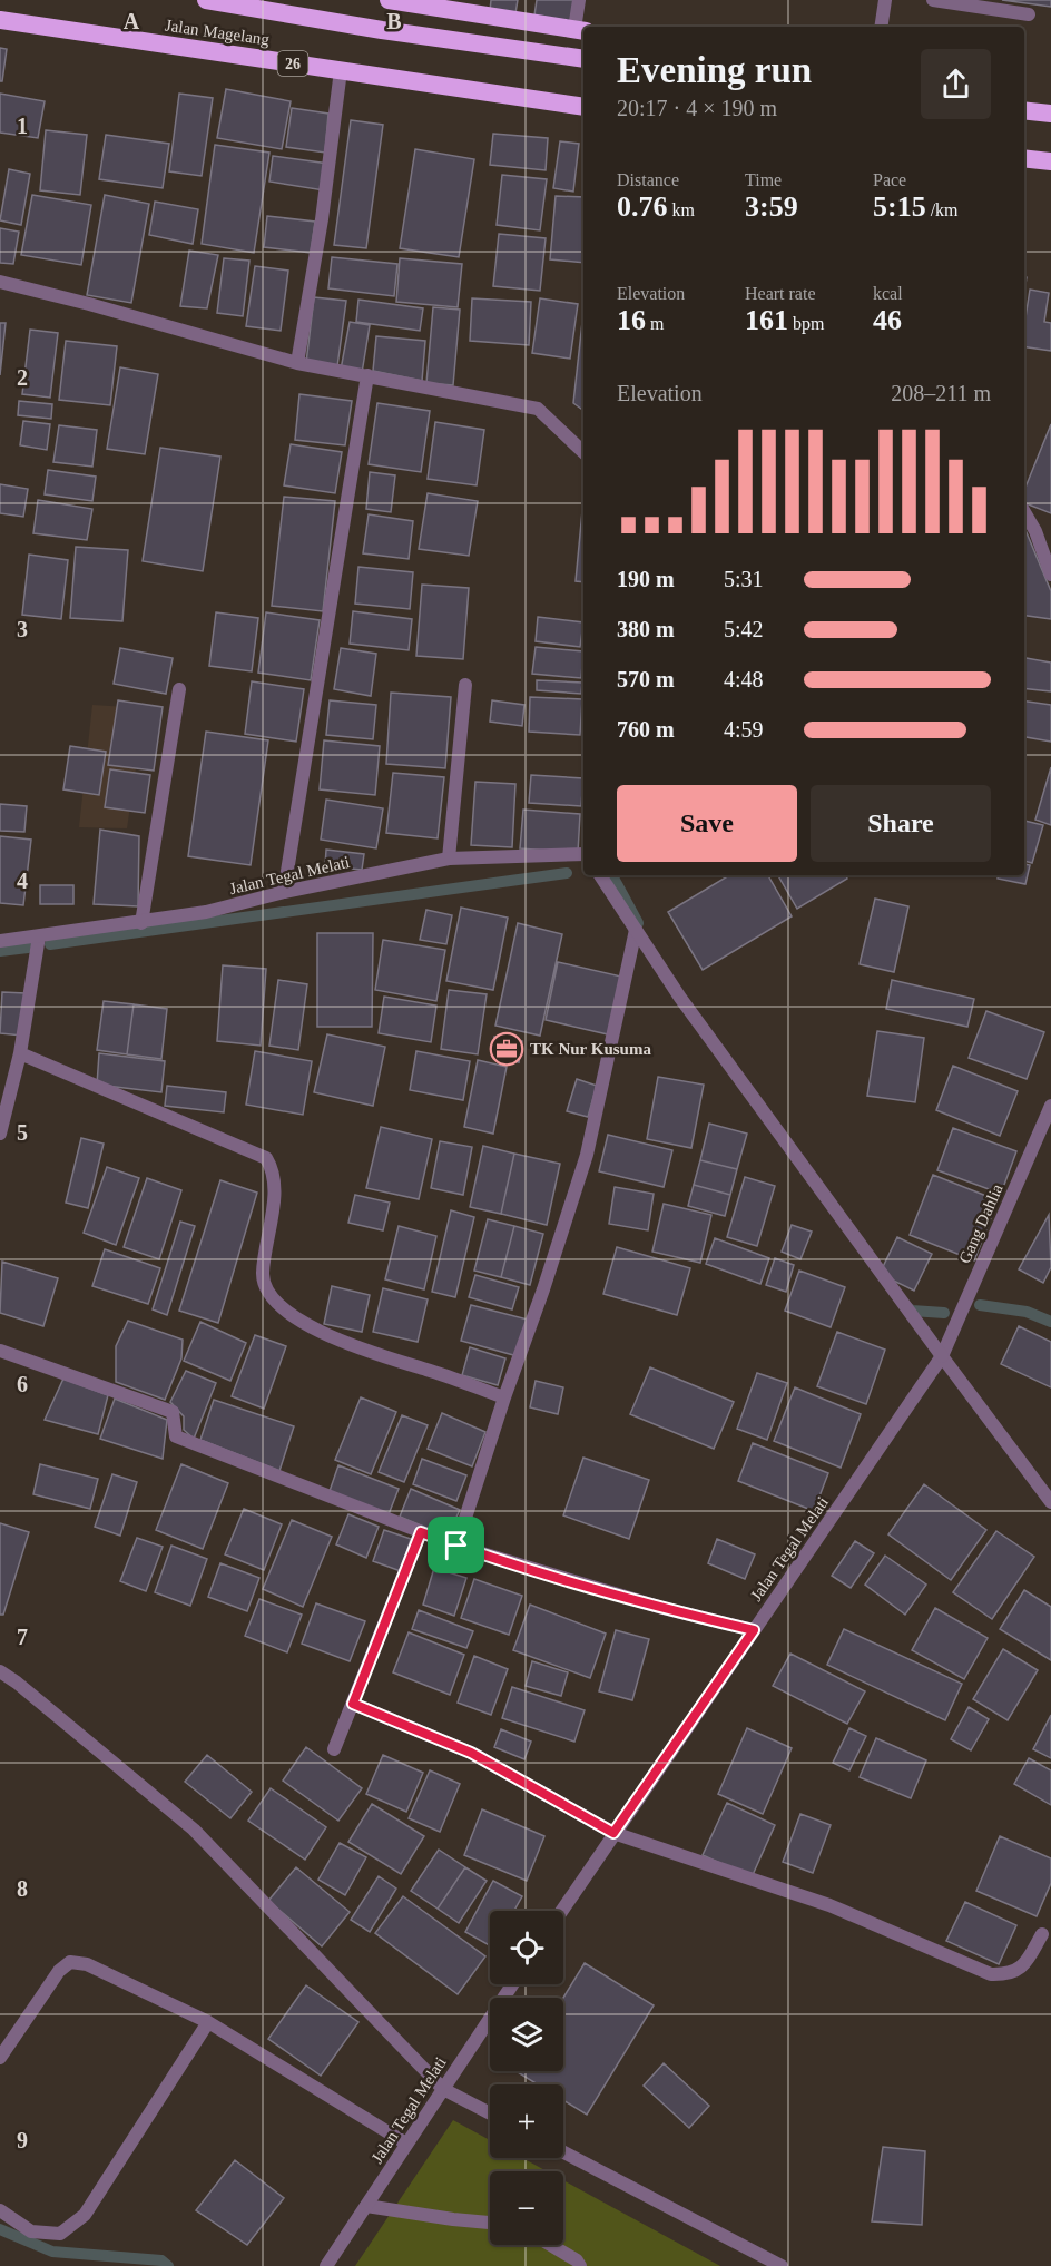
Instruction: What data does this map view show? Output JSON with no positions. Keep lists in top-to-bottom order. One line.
{"streets":{"highway":["Jalan Magelang","26"],"street":["Jalan Tegal Melati","Gang Dahlia"]},"crossings":[["Jalan Tegal Melati","Gang Dahlia"]],"places":{"office":["TK Nur Kusuma"]},"page":{"heading":["Evening run","20:17 · 4 × 190 m"],"stats":[["Distance","0.76 km"],["Time","3:59"],["Pace","5:15 /km"],["Elevation","16 m"],["Heart rate","161 bpm"],["kcal","46"]],"chart":["Elevation","208–211 m"],"list":[{"name":"190 m","note":"5:31"},{"name":"380 m","note":"5:42"},{"name":"570 m","note":"4:48"},{"name":"760 m","note":"4:59"}],"buttons":["Save","Share"],"map_buttons":["+","−"]},"grid":{"columns":["A","B"],"rows":["1","2","3","4","5","6","7","8","9"]}}
